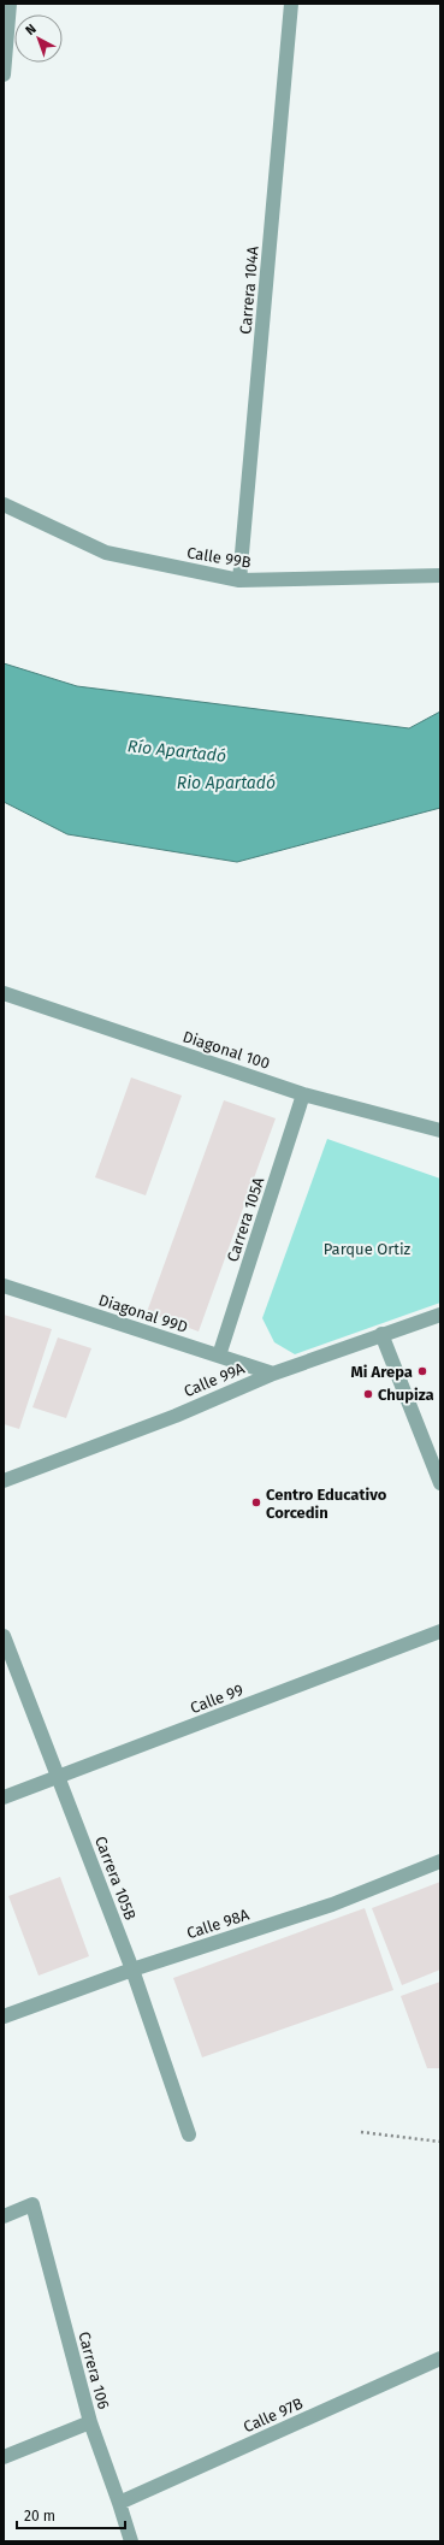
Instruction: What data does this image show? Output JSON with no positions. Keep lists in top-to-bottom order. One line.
{"streets":{"street":["Carrera 104A","Calle 99B","Diagonal 100","Carrera 105A","Diagonal 99D","Calle 99A","Calle 99","Carrera 105B","Calle 98A","Carrera 106","Calle 97B"]},"crossings":[["Carrera 104A","Calle 99B"],["Diagonal 100","Carrera 105A"],["Carrera 105A","Diagonal 99D"],["Diagonal 99D","Calle 99A"],["Calle 99","Carrera 105B"],["Carrera 105B","Calle 98A"],["Carrera 106","Calle 97B"]],"water":["Río Apartadó","Rio Apartadó"],"parks":["Parque Ortiz"],"places":["Mi Arepa","Chupiza","Centro Educativo Corcedin"],"scale_bar":"20 m","north":"top left"}
